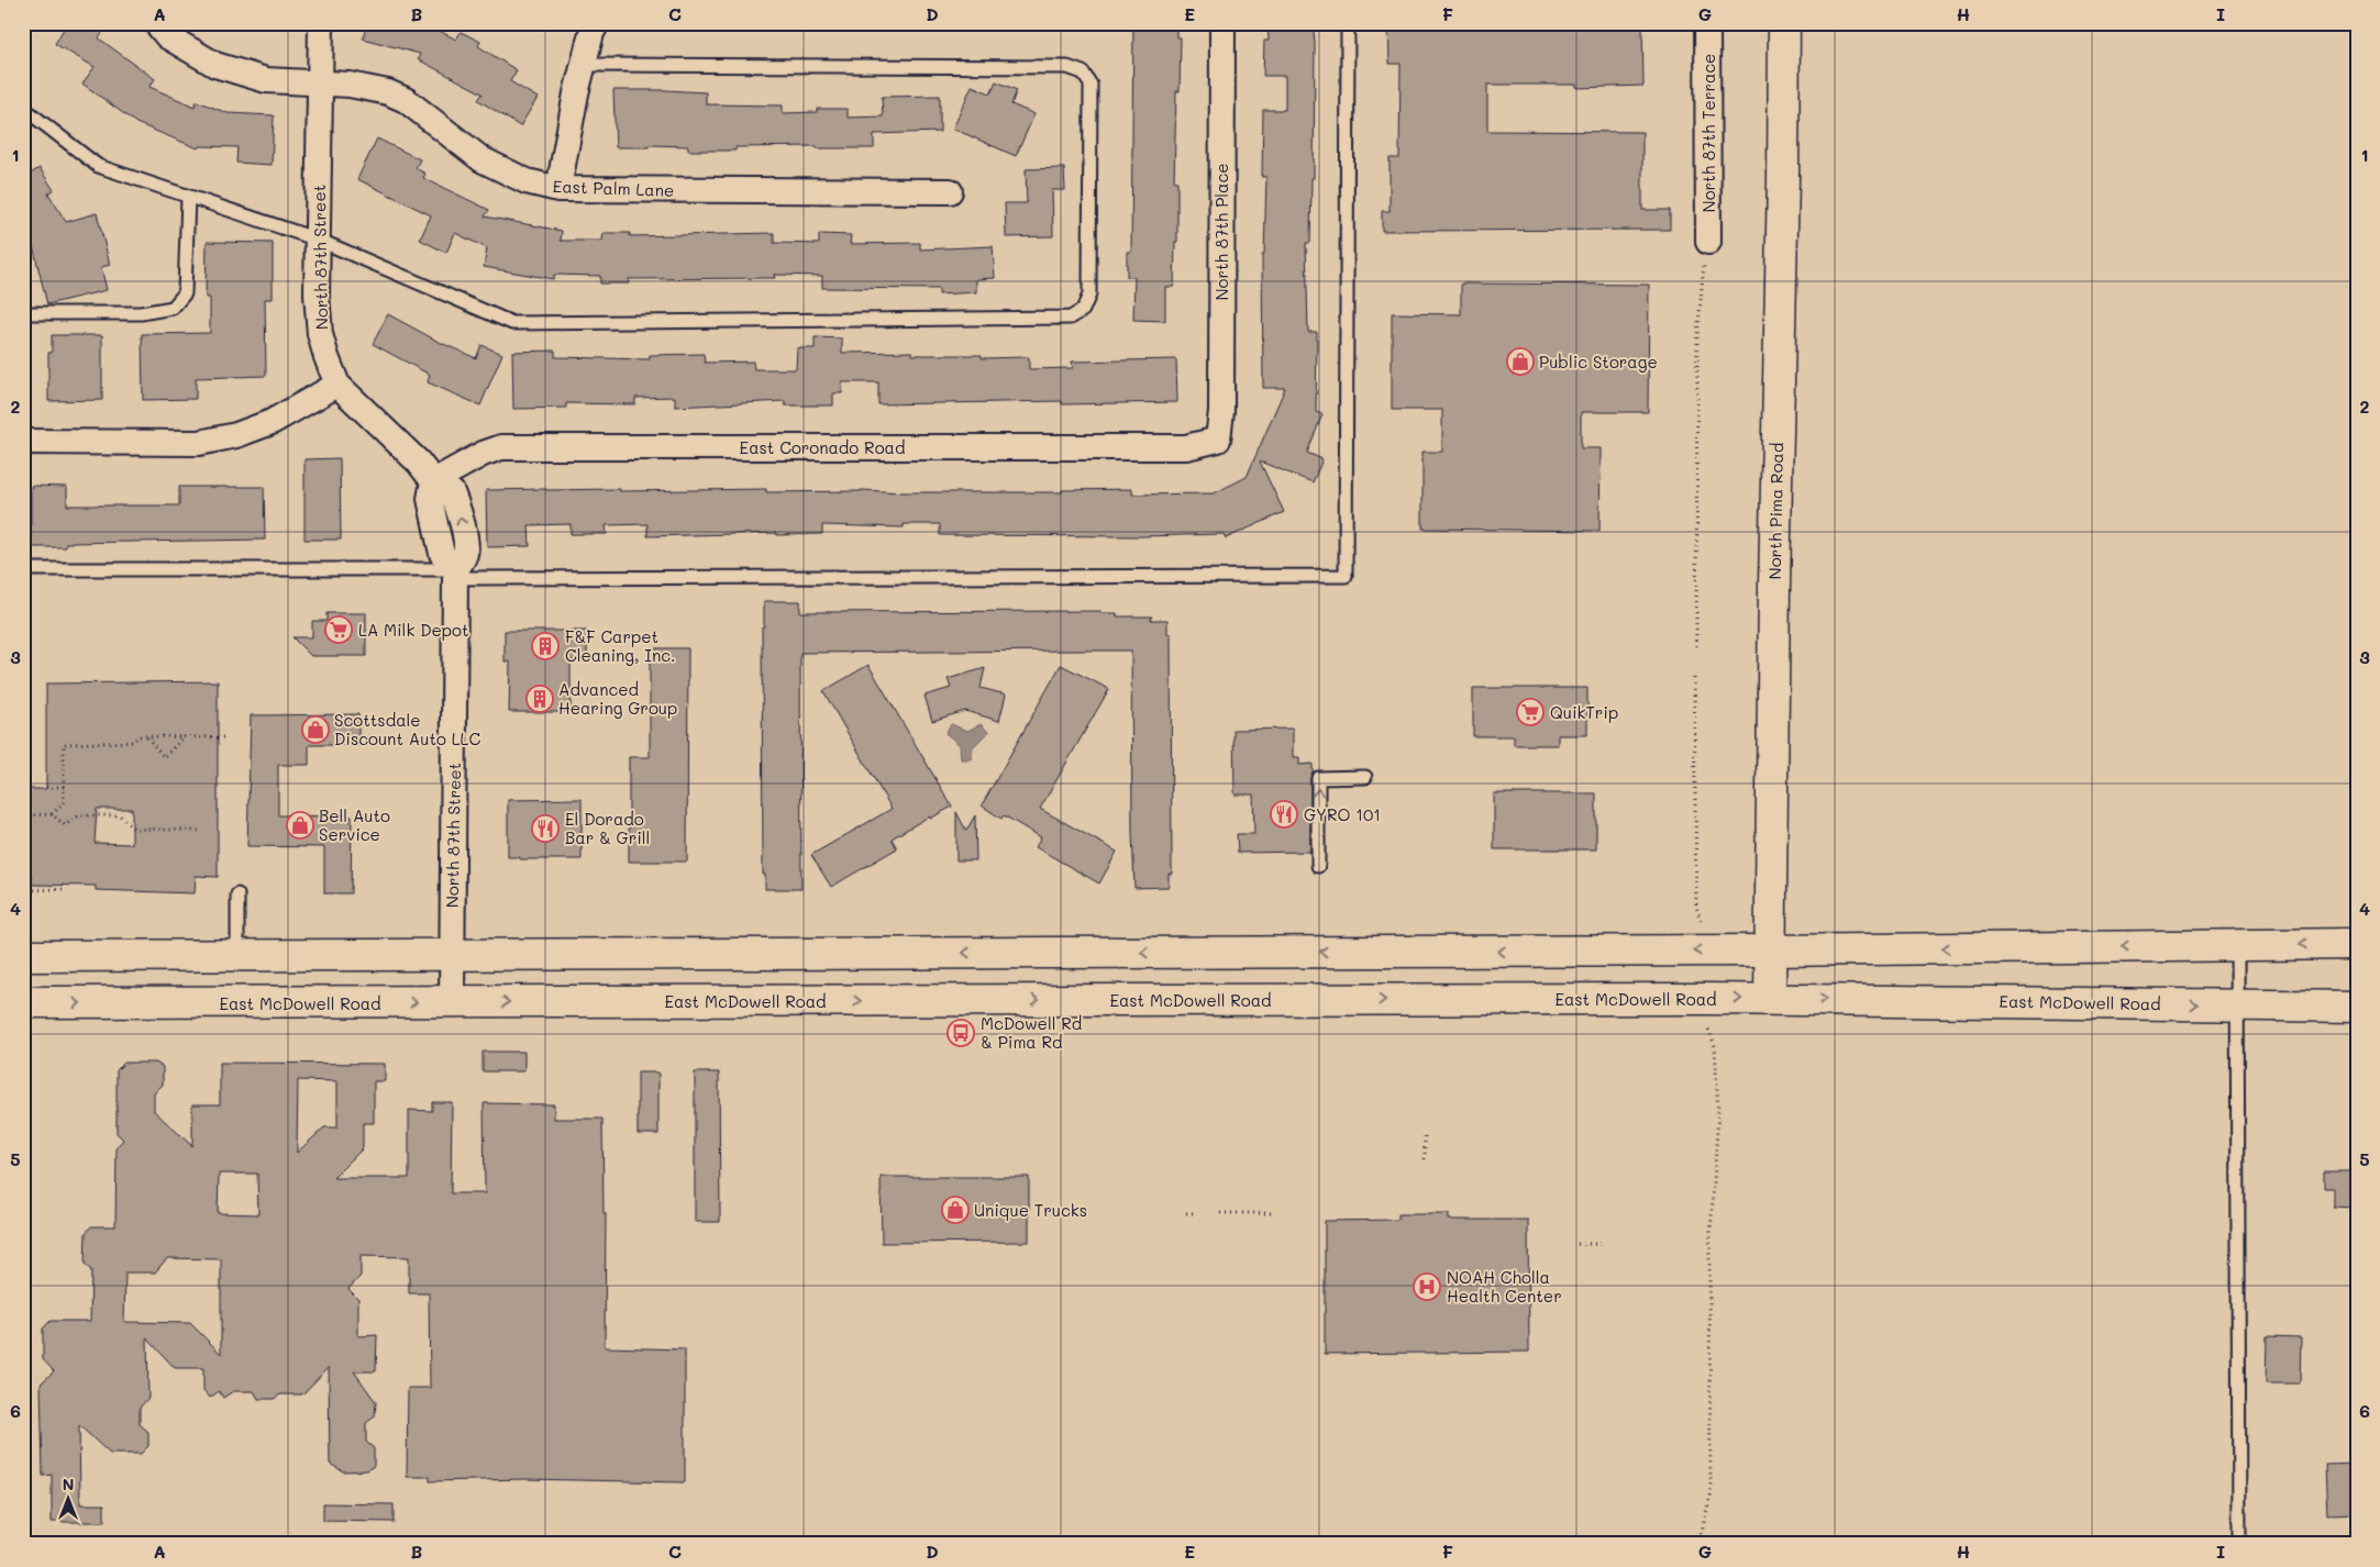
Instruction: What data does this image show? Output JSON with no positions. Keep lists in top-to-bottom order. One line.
{"streets":{"main road":["North Pima Road","East McDowell Road"],"street":["North 87th Terrace","East Palm Lane","North 87th Place","North 87th Street","East Coronado Road"]},"crossings":[["East Palm Lane","North 87th Street"],["North 87th Place","East Coronado Road"],["North 87th Street","East Coronado Road"],["North 87th Street","East McDowell Road"],["North Pima Road","East McDowell Road"]],"places":{"shop":["Public Storage","Scottsdale Discount Auto LLC","Bell Auto Service","Unique Trucks"],"supermarket":["LA Milk Depot","QuikTrip"],"building":["F&F Carpet Cleaning, Inc.","Advanced Hearing Group"],"restaurant":["GYRO 101","El Dorado Bar & Grill"],"bus stop":["McDowell Rd & Pima Rd"],"hospital":["NOAH Cholla Health Center"]},"north":"top","grid":{"columns":["A","B","C","D","E","F","G","H","I"],"rows":["1","2","3","4","5","6"]}}
